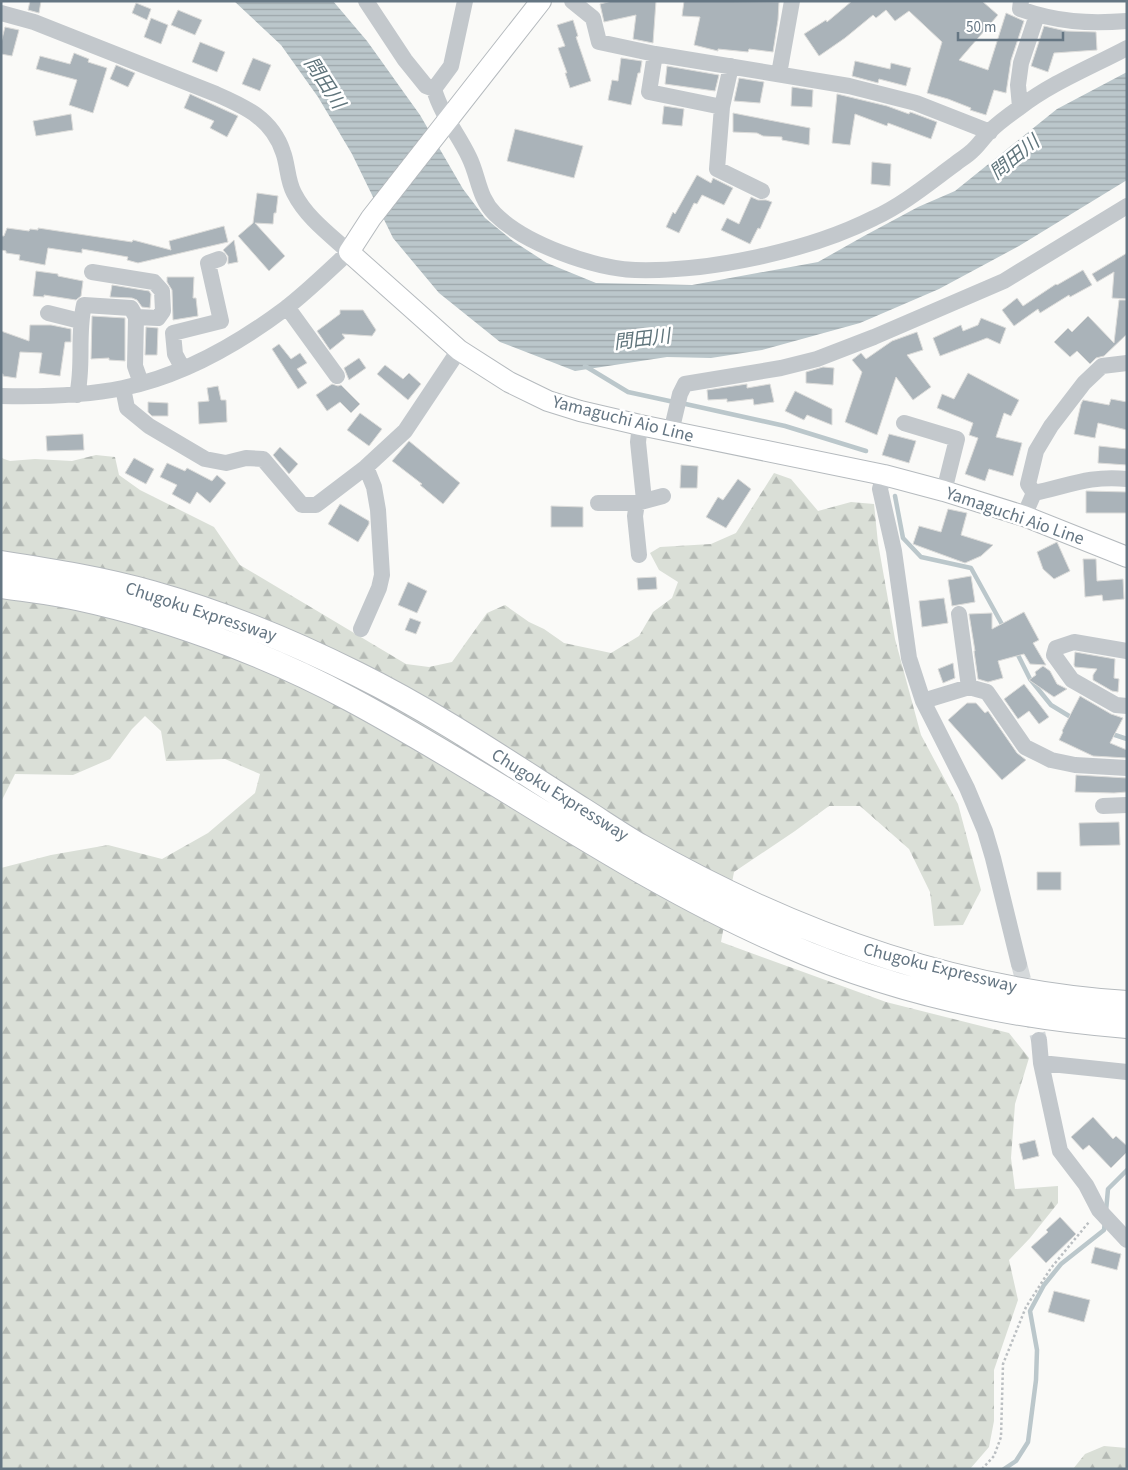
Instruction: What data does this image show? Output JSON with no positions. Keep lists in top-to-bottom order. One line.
{"streets":{"highway":["Chugoku Expressway"],"main road":["Yamaguchi Aio Line"]},"water":["問田川"],"scale_bar":"50 m"}
